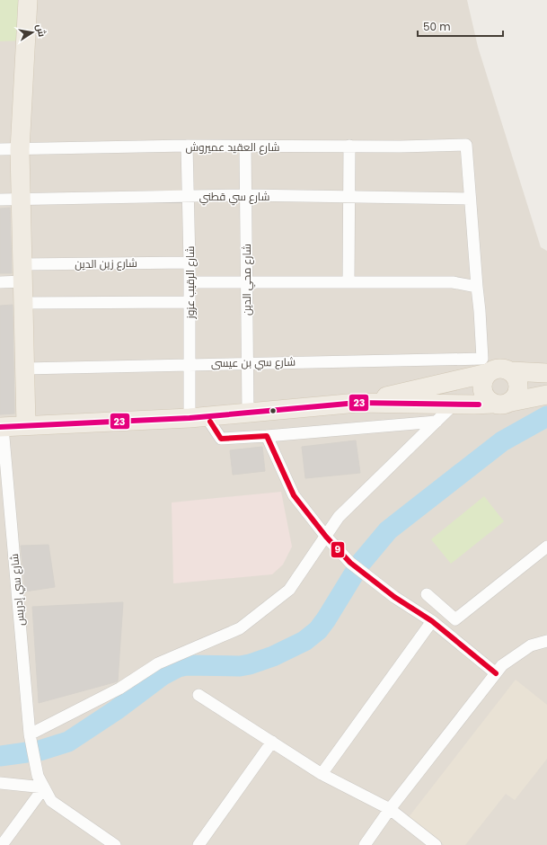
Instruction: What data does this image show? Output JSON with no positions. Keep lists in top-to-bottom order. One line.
{"streets":{"street":["شارع العقيد عميروش","شارع سي قطني","شارع زين الدين","شارع محي الدين","شارع الرقيب عزوز","شارع سي بن عيسى","شارع سي إدريس"]},"crossings":[["شارع العقيد عميروش","شارع سي قطني"],["شارع العقيد عميروش","شارع محي الدين"],["شارع العقيد عميروش","شارع الرقيب عزوز"],["شارع سي قطني","شارع محي الدين"],["شارع سي قطني","شارع الرقيب عزوز"],["شارع زين الدين","شارع الرقيب عزوز"],["شارع محي الدين","شارع سي بن عيسى"],["شارع الرقيب عزوز","شارع سي بن عيسى"]],"lines":["transit line 23","transit line 9"],"scale_bar":"50 m","north":"right"}
